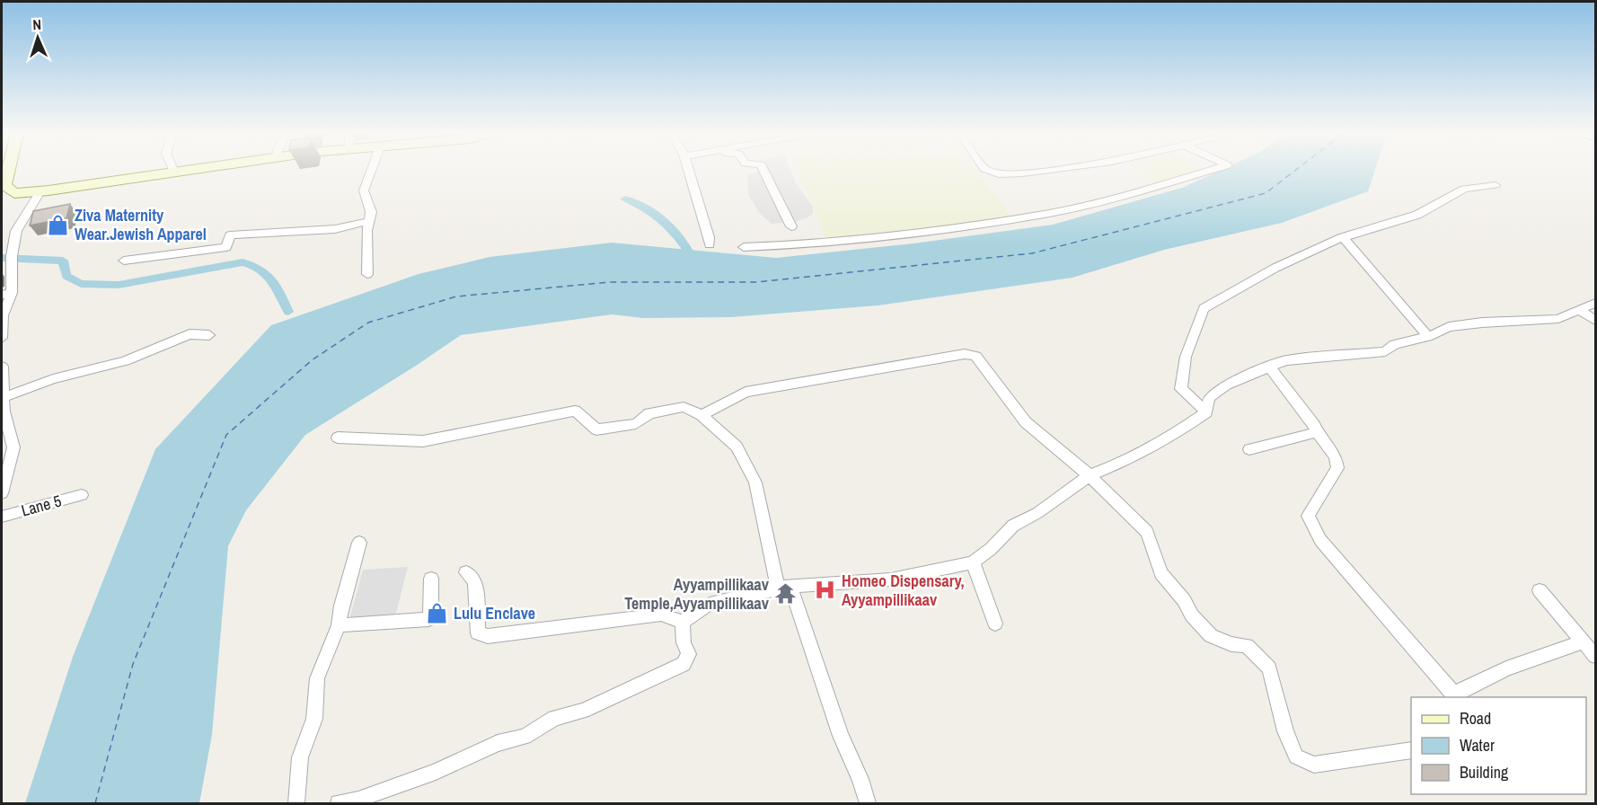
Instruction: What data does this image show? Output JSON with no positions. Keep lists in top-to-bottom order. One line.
{"streets":{"street":["Lane 5"]},"places":{"shop":["Ziva Maternity Wear.Jewish Apparel","Lulu Enclave"],"hospital":["Homeo Dispensary, Ayyampillikaav"],"temple":["Ayyampillikaav Temple,Ayyampillikaav"]},"legend":["Road","Water","Building"],"north":"top"}
